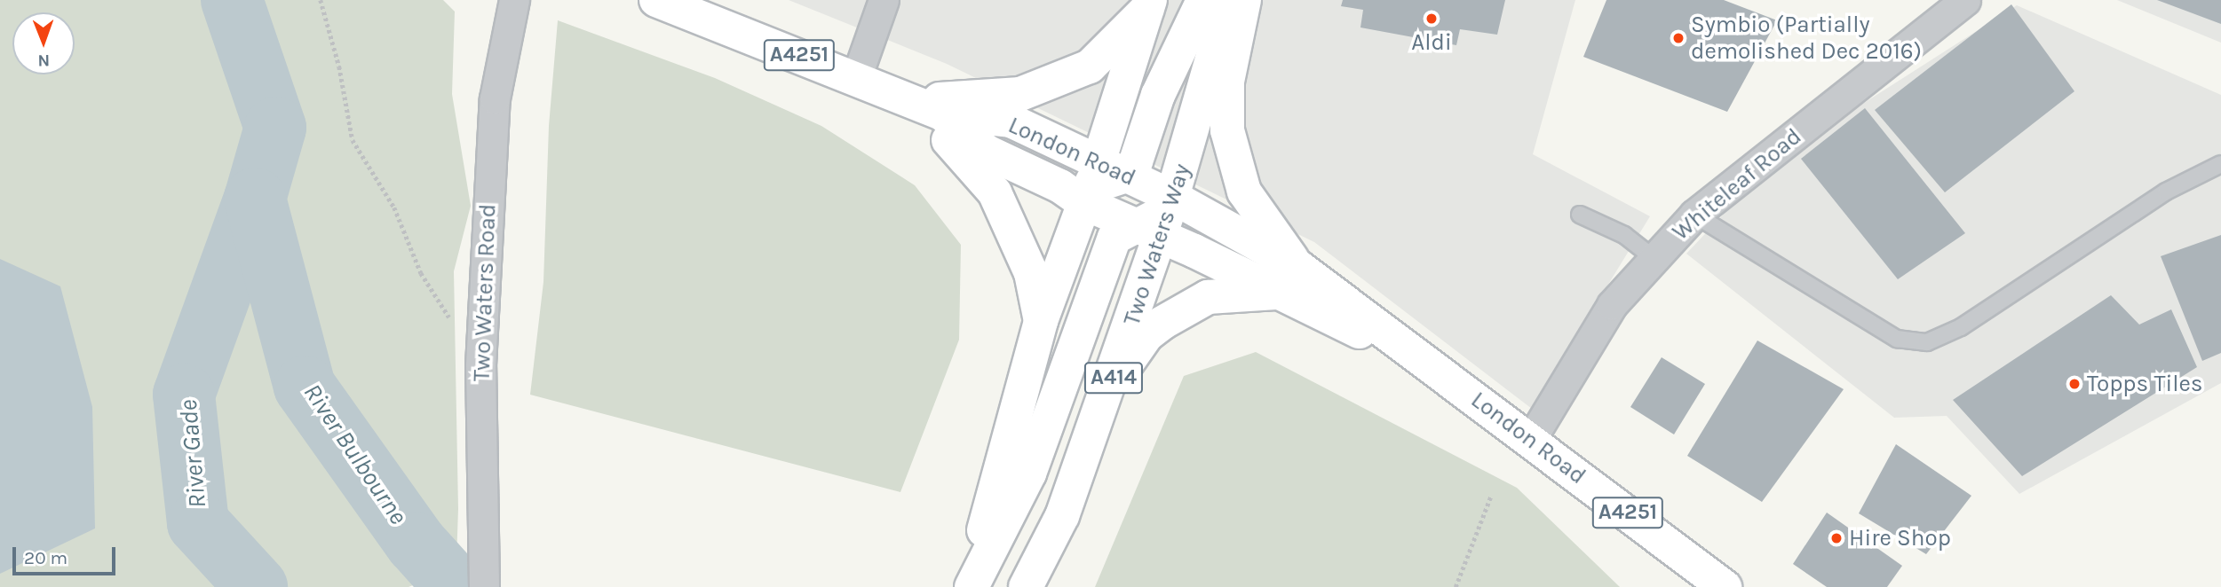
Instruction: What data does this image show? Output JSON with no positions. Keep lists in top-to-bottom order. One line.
{"streets":{"main road":["A4251","London Road","Two Waters Way","A414"],"street":["Whiteleaf Road","Two Waters Road"]},"crossings":[["A4251","London Road"],["A4251","Two Waters Way"],["London Road","Whiteleaf Road"],["London Road","Two Waters Way"]],"water":["River Gade","River Bulbourne"],"places":["Aldi","Symbio (Partially demolished Dec 2016)","Topps Tiles","Hire Shop"],"scale_bar":"20 m","north":"bottom"}
